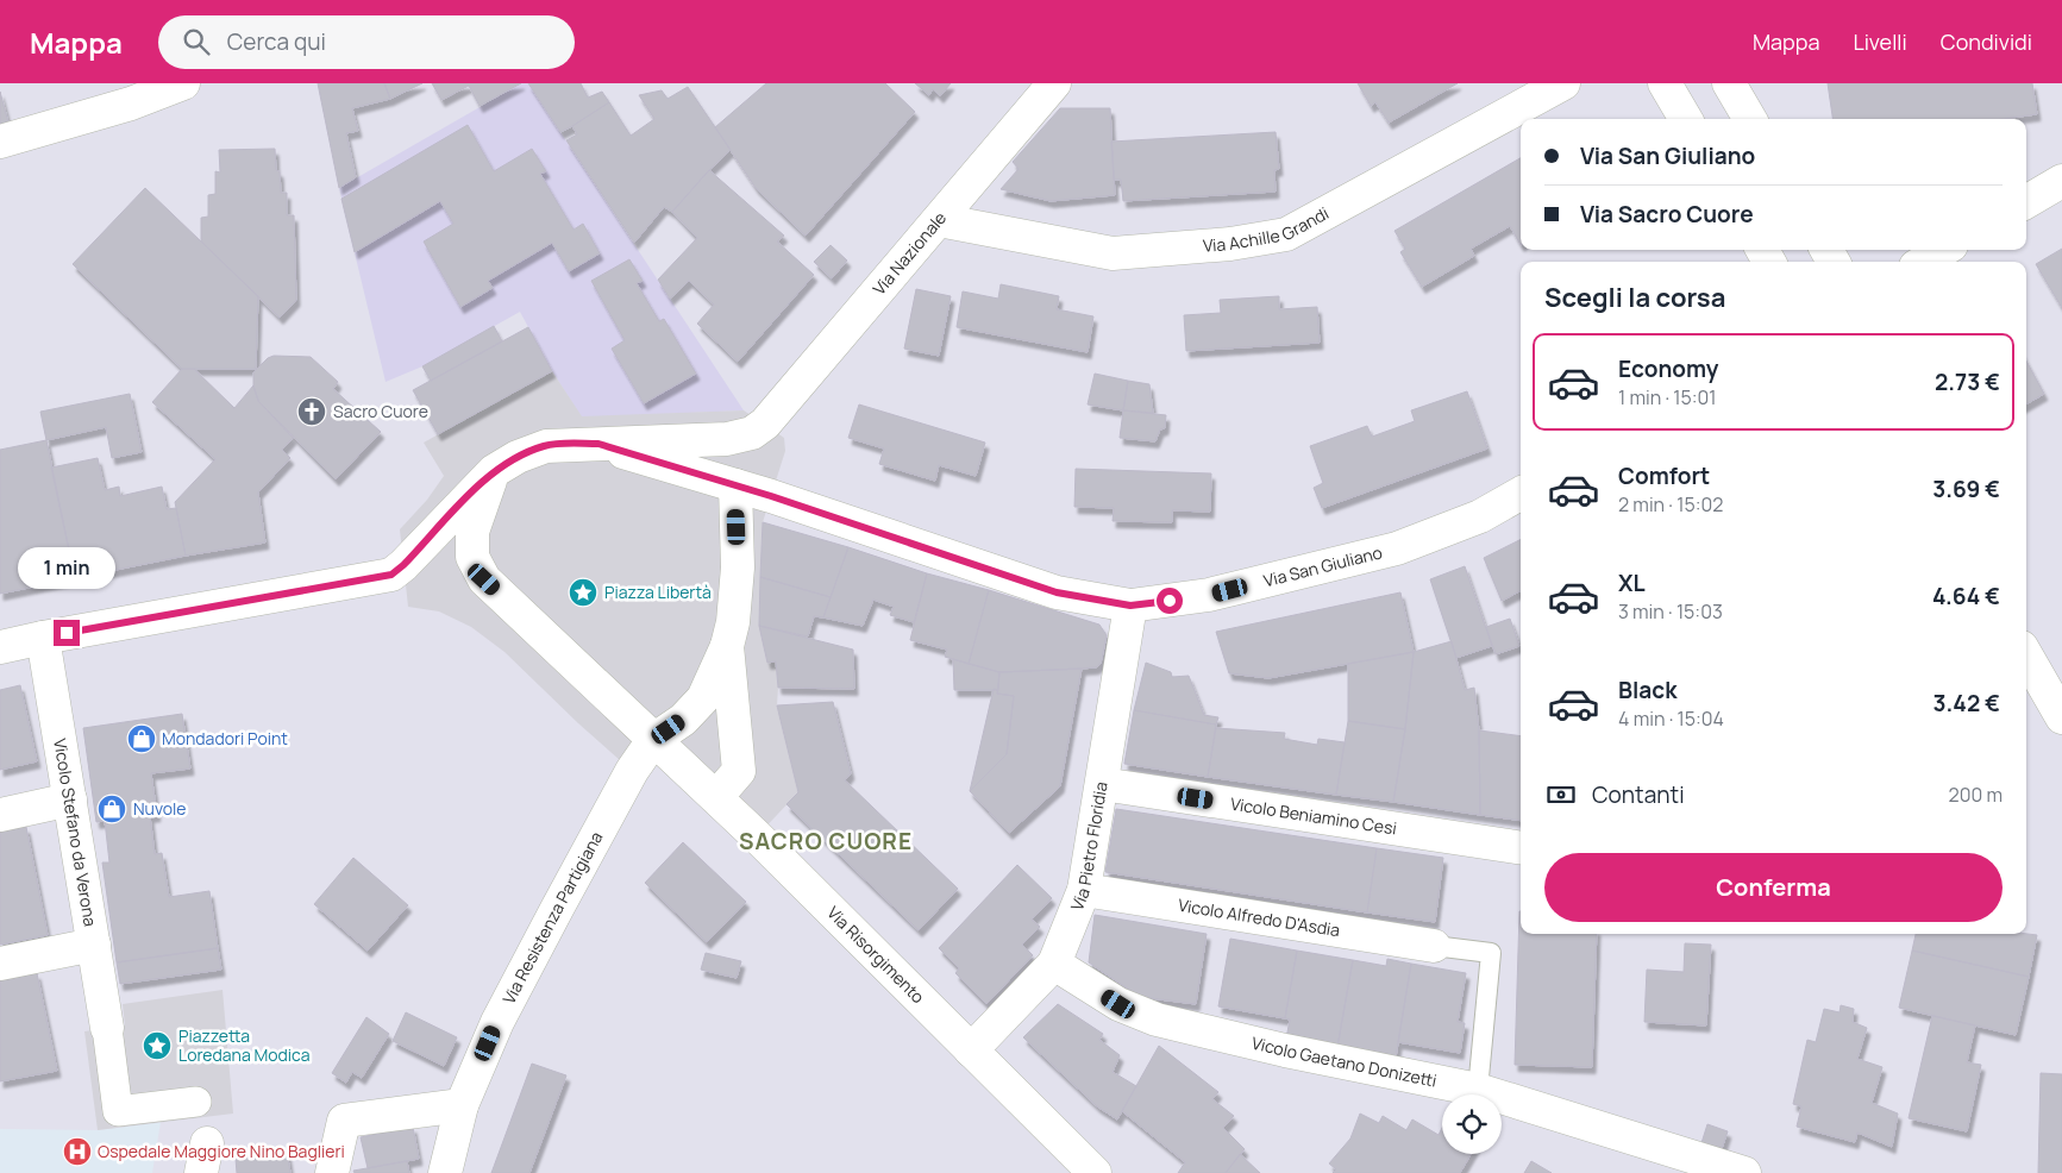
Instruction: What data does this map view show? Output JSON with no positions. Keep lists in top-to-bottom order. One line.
{"streets":{"street":["Via Achille Grandi","Via Nazionale","Via San Giuliano","Vicolo Beniamino Cesi","Vicolo Stefano da Verona","Via Pietro Floridia","Via Resistenza Partigiana","Vicolo Alfredo D'Asdia","Via Risorgimento","Vicolo Gaetano Donizetti"]},"crossings":[["Via Achille Grandi","Via Nazionale"],["Via Nazionale","Via San Giuliano"],["Via San Giuliano","Via Pietro Floridia"],["Vicolo Beniamino Cesi","Via Pietro Floridia"],["Via Pietro Floridia","Vicolo Alfredo D'Asdia"],["Via Pietro Floridia","Via Risorgimento"],["Via Pietro Floridia","Vicolo Gaetano Donizetti"],["Via Resistenza Partigiana","Via Risorgimento"]],"districts":["SACRO CUORE"],"places":{"church":["Sacro Cuore"],"place":["Piazza Libertà","Piazzetta Loredana Modica"],"shop":["Mondadori Point","Nuvole"],"hospital":["Ospedale Maggiore Nino Baglieri"]},"page":{"header":"Mappa","search":"Cerca qui","nav":["Mappa","Livelli","Condividi"],"banner":["Via San Giuliano","Via Sacro Cuore"],"heading":"Scegli la corsa","list":[{"name":"Economy","note":"1 min · 15:01","value":"2.73 €"},{"name":"Comfort","note":"2 min · 15:02","value":"3.69 €"},{"name":"XL","note":"3 min · 15:03","value":"4.64 €"},{"name":"Black","note":"4 min · 15:04","value":"3.42 €"}],"bubble":"1 min","pay":["Contanti","200 m"],"buttons":"Conferma"}}
